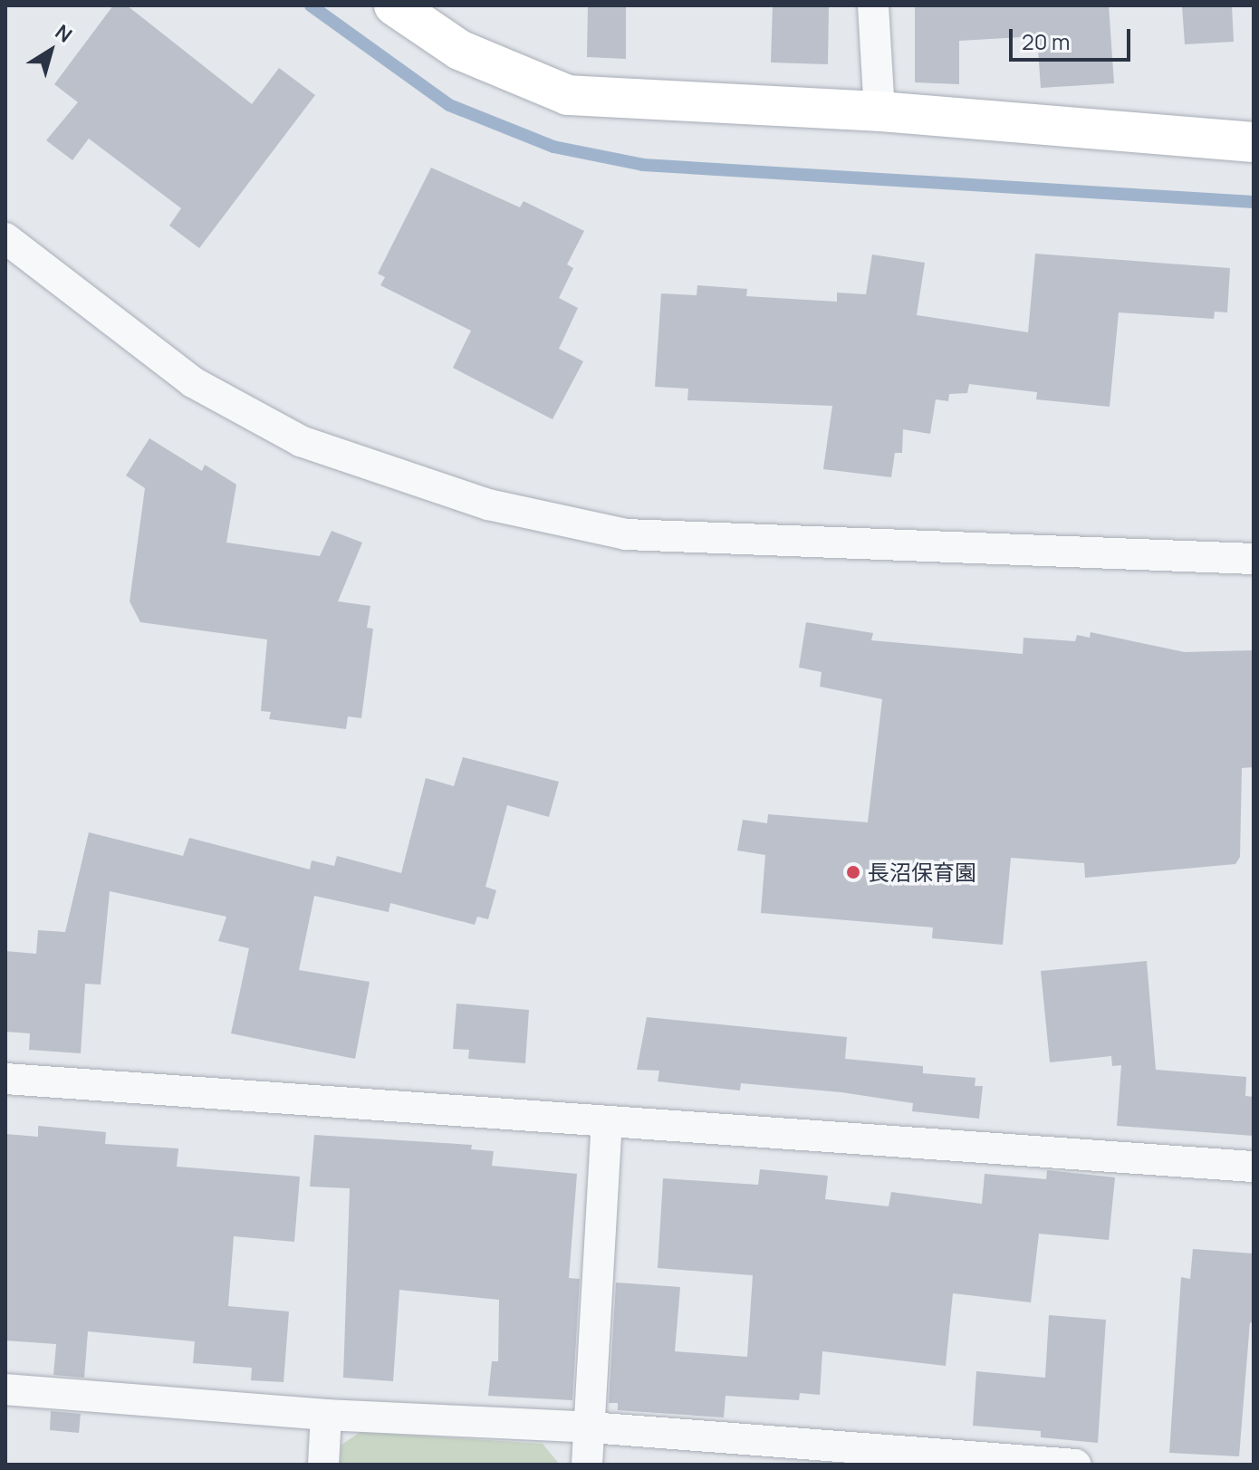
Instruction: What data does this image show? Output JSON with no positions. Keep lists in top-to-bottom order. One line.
{"places":["長沼保育園"],"scale_bar":"20 m","north":"top right"}
